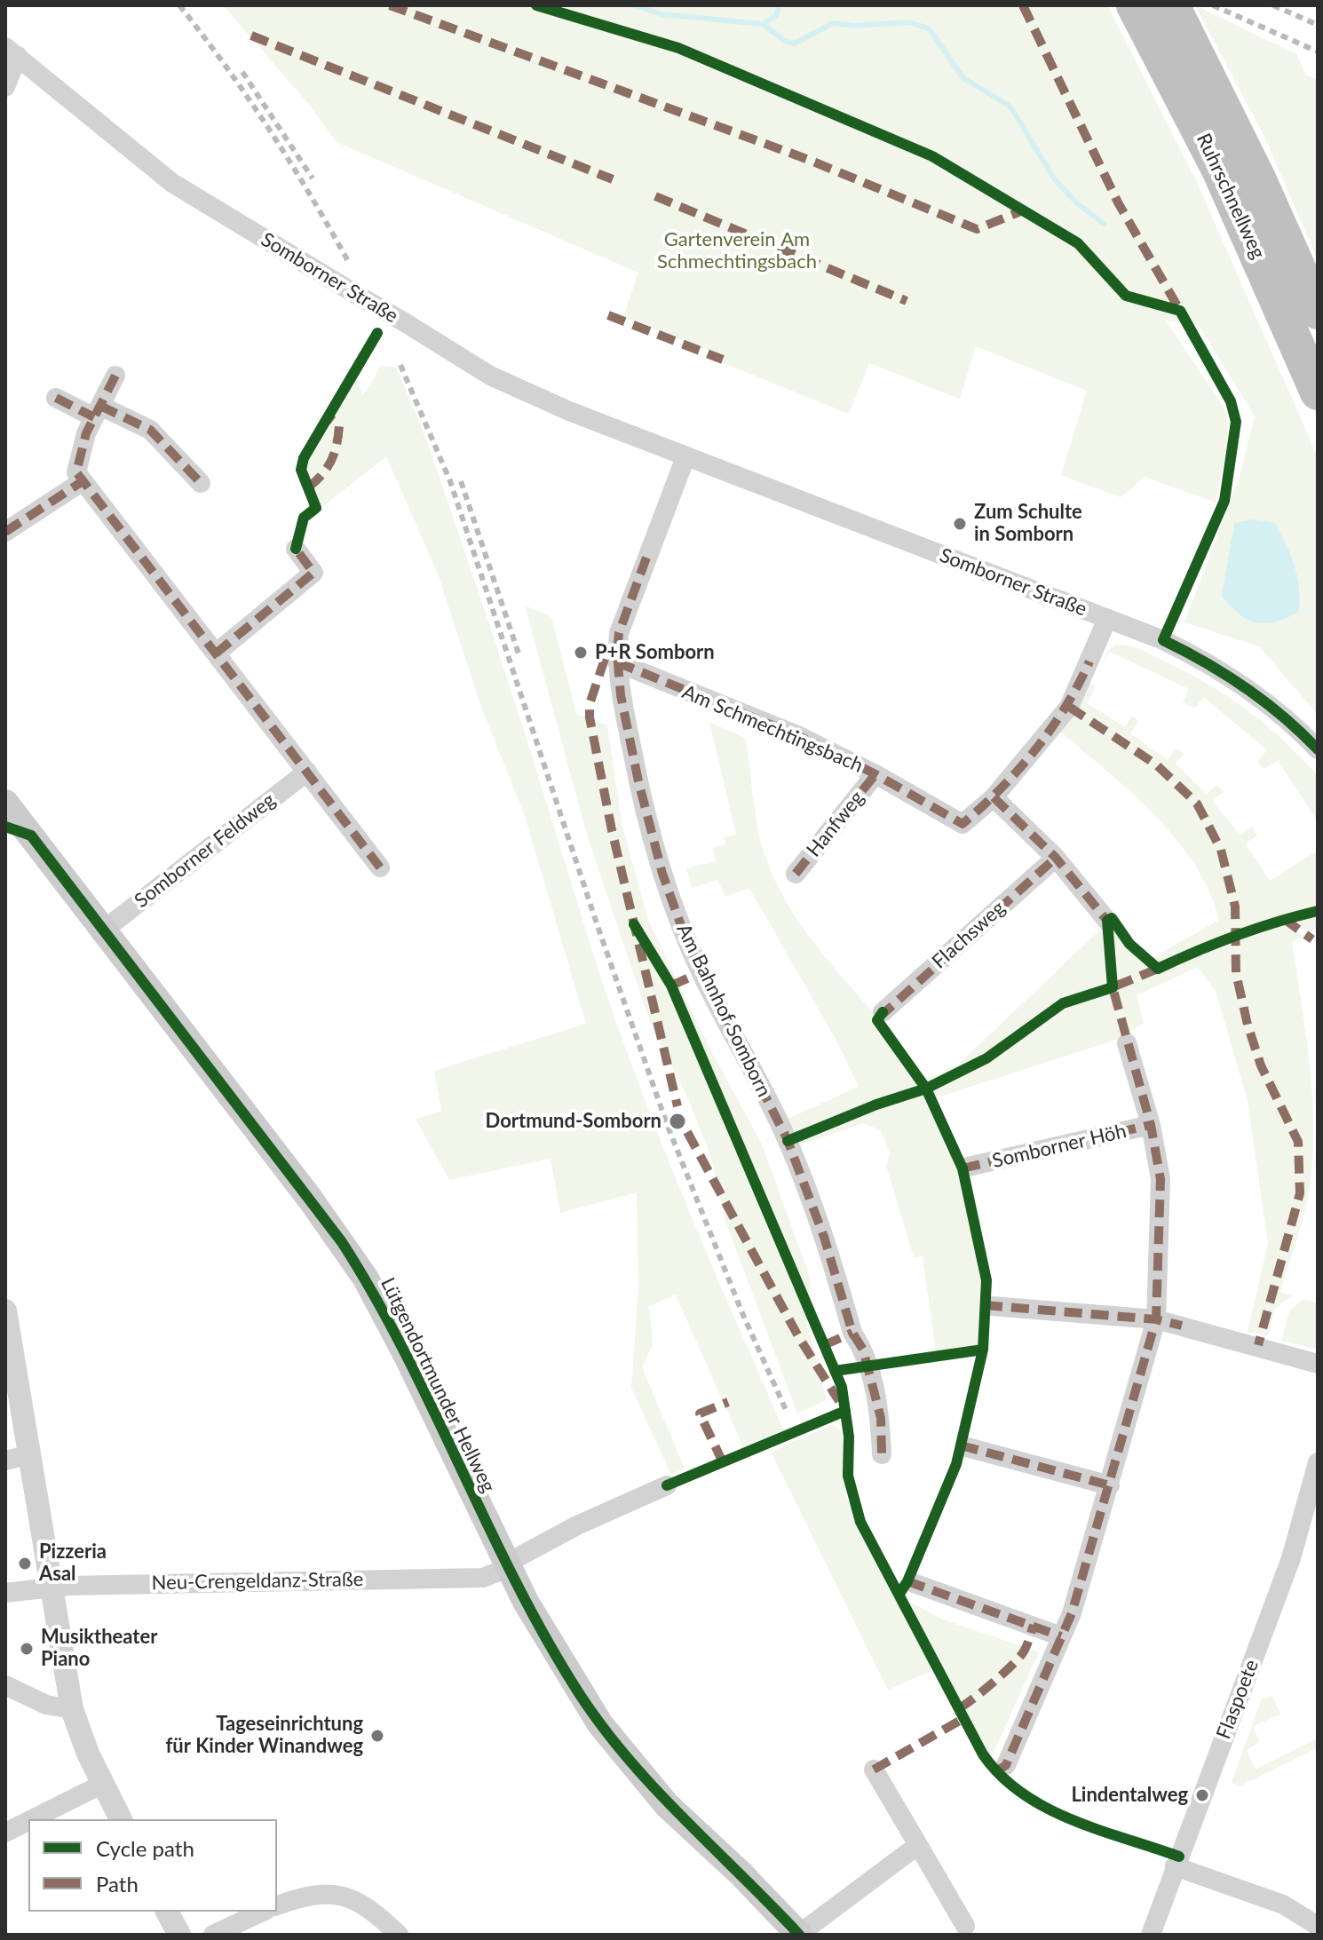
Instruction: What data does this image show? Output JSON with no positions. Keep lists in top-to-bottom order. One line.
{"streets":{"highway":["Ruhrschnellweg"],"main road":["Lütgendortmunder Hellweg"],"street":["Somborner Straße","Am Schmechtingsbach","Hanfweg","Somborner Feldweg","Flachsweg","Am Bahnhof Somborn","Somborner Höh","Neu-Crengeldanz-Straße","Flaspoete"]},"crossings":[["Somborner Straße","Am Schmechtingsbach"],["Somborner Straße","Am Bahnhof Somborn"],["Am Schmechtingsbach","Hanfweg"],["Am Schmechtingsbach","Am Bahnhof Somborn"],["Somborner Feldweg","Lütgendortmunder Hellweg"],["Lütgendortmunder Hellweg","Neu-Crengeldanz-Straße"]],"parks":["Gartenverein Am Schmechtingsbach"],"places":["Zum Schulte in Somborn","P+R Somborn","Dortmund-Somborn","Pizzeria Asal","Musiktheater Piano","Tageseinrichtung für Kinder Winandweg","Lindentalweg"],"legend":["Cycle path","Path"]}
